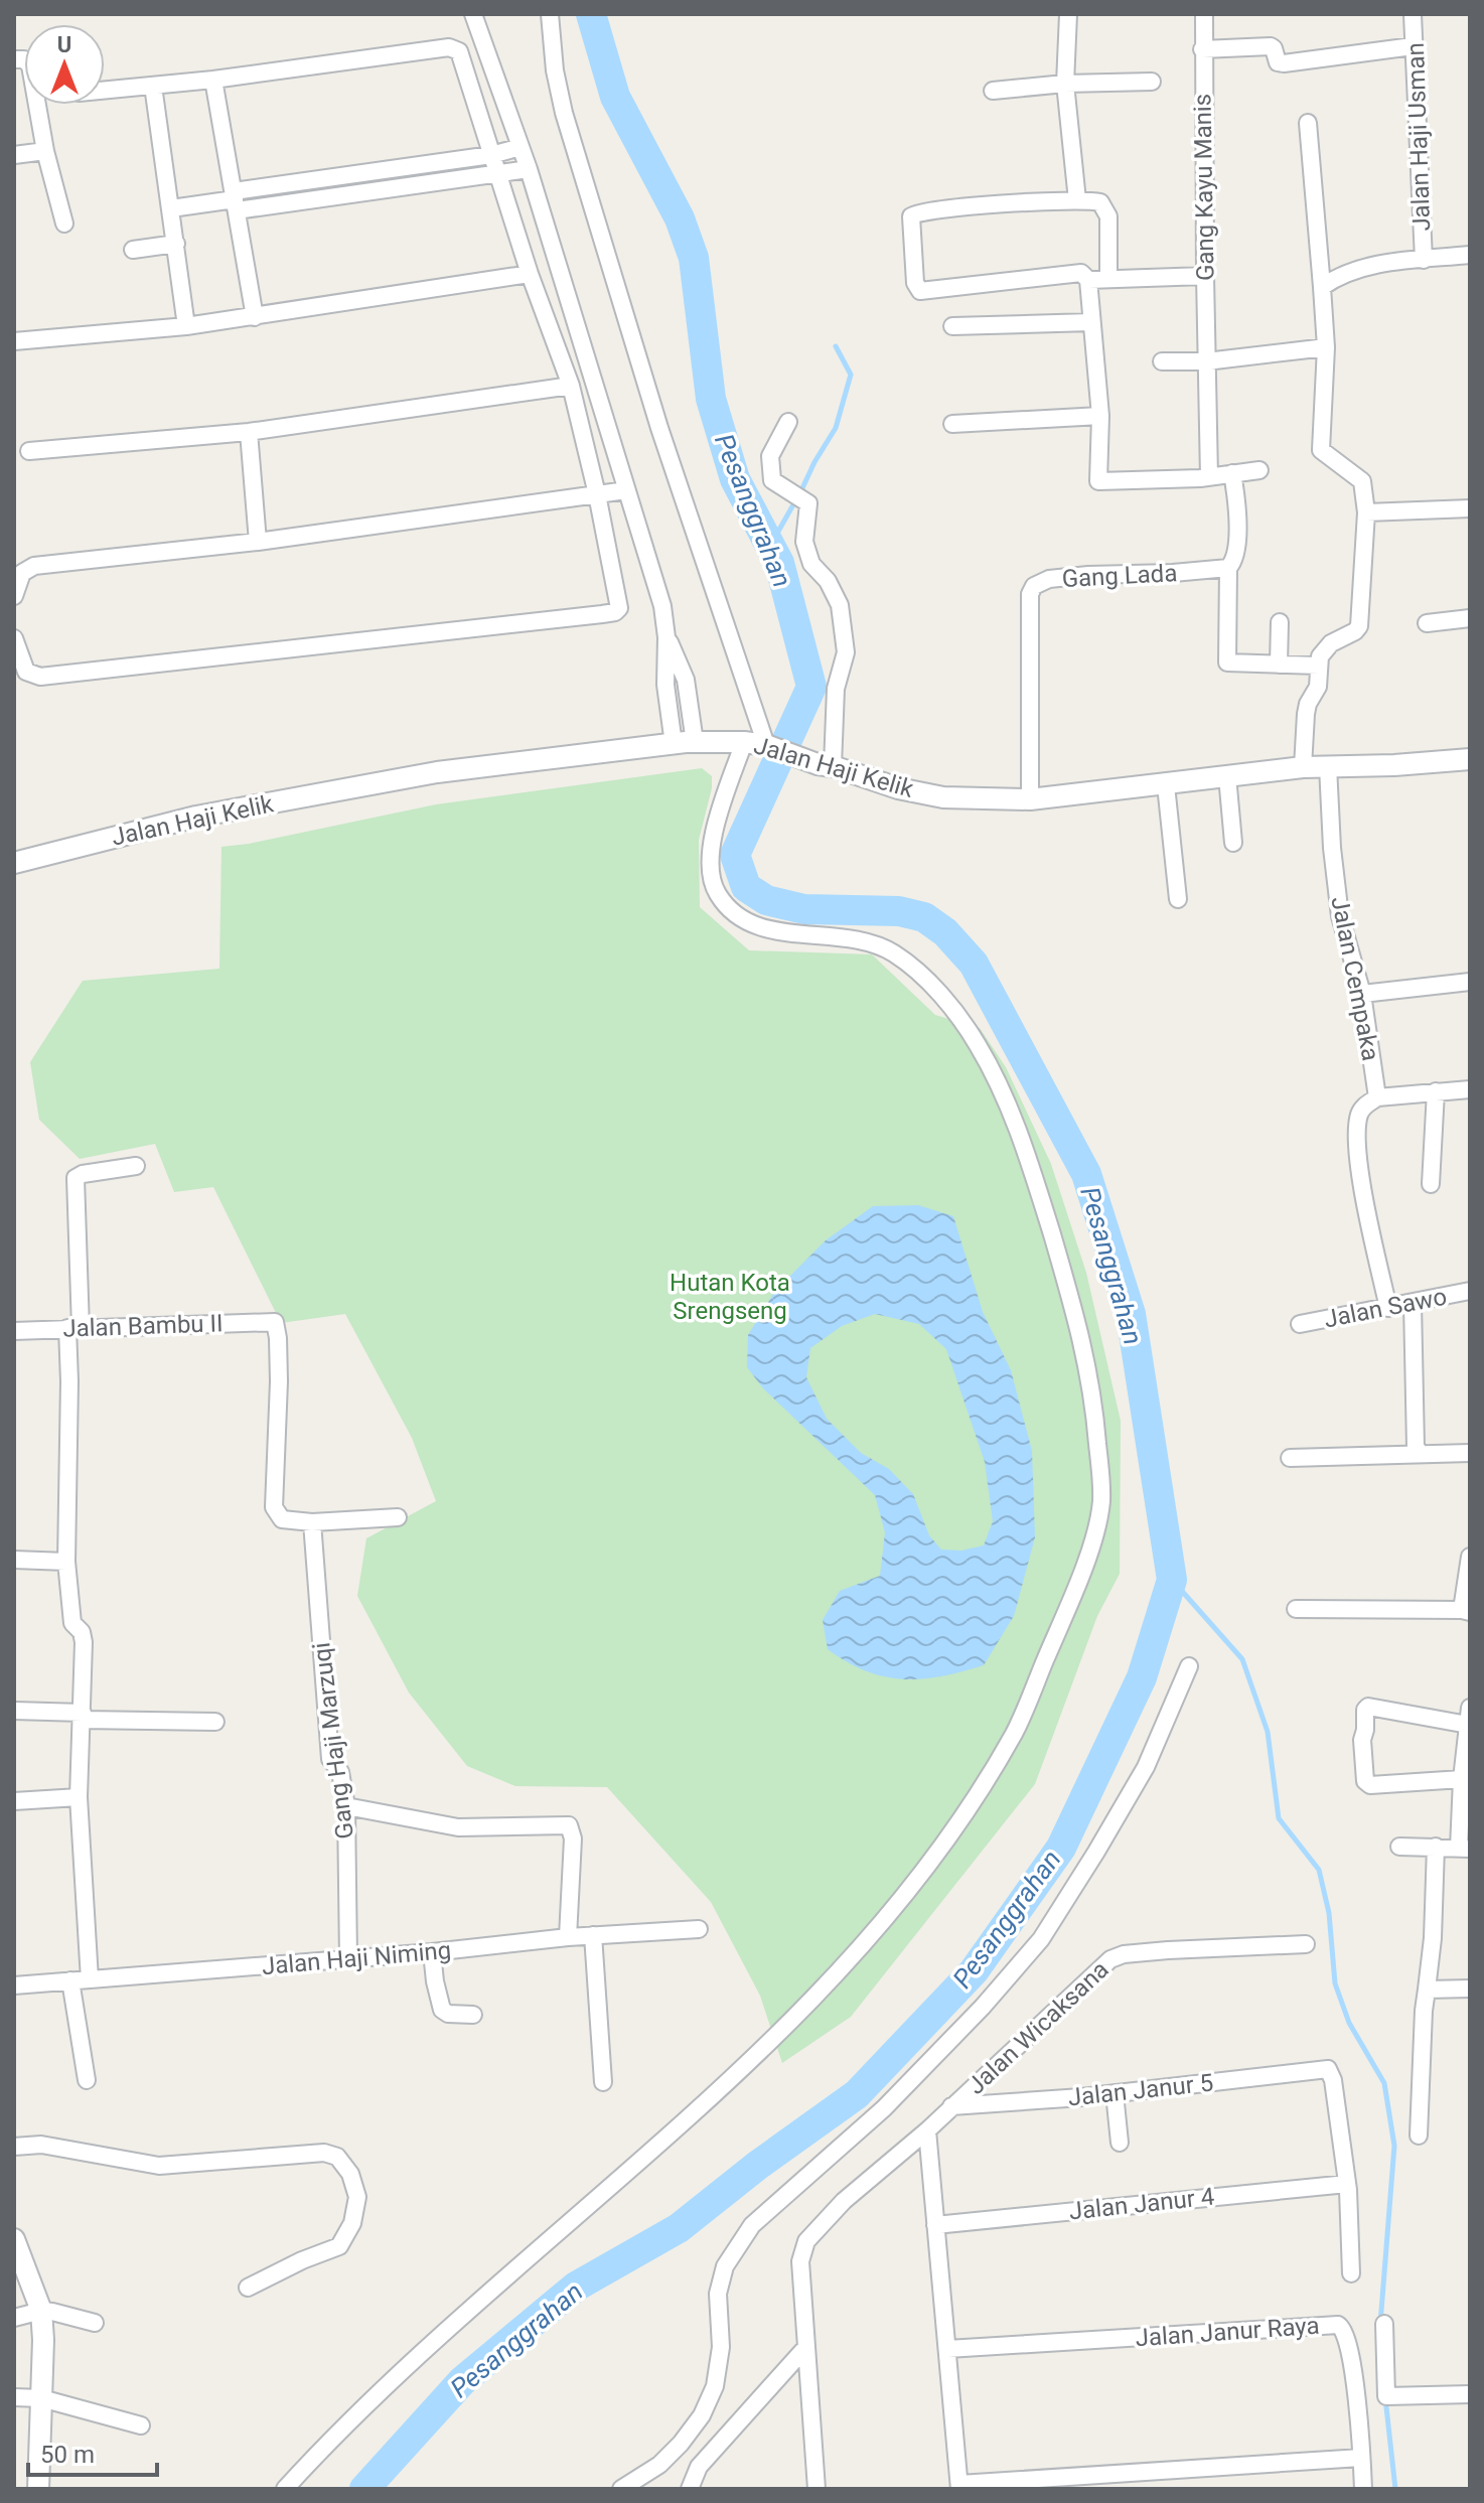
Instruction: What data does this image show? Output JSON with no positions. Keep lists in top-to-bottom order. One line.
{"streets":{"street":["Jalan Haji Usman","Gang Kayu Manis","Gang Lada","Jalan Haji Kelik","Jalan Cempaka","Jalan Sawo","Jalan Bambu II","Gang Haji Marzuqi","Jalan Haji Niming","Jalan Wicaksana","Jalan Janur 5","Jalan Janur 4","Jalan Janur Raya"]},"crossings":[["Gang Lada","Jalan Haji Kelik"],["Jalan Haji Kelik","Jalan Cempaka"],["Jalan Bambu II","Gang Haji Marzuqi"],["Gang Haji Marzuqi","Jalan Haji Niming"],["Jalan Wicaksana","Jalan Janur 5"],["Jalan Janur 5","Jalan Janur 4"]],"water":["Pesanggrahan"],"parks":["Hutan Kota Srengseng"],"scale_bar":"50 m","north":"top"}
